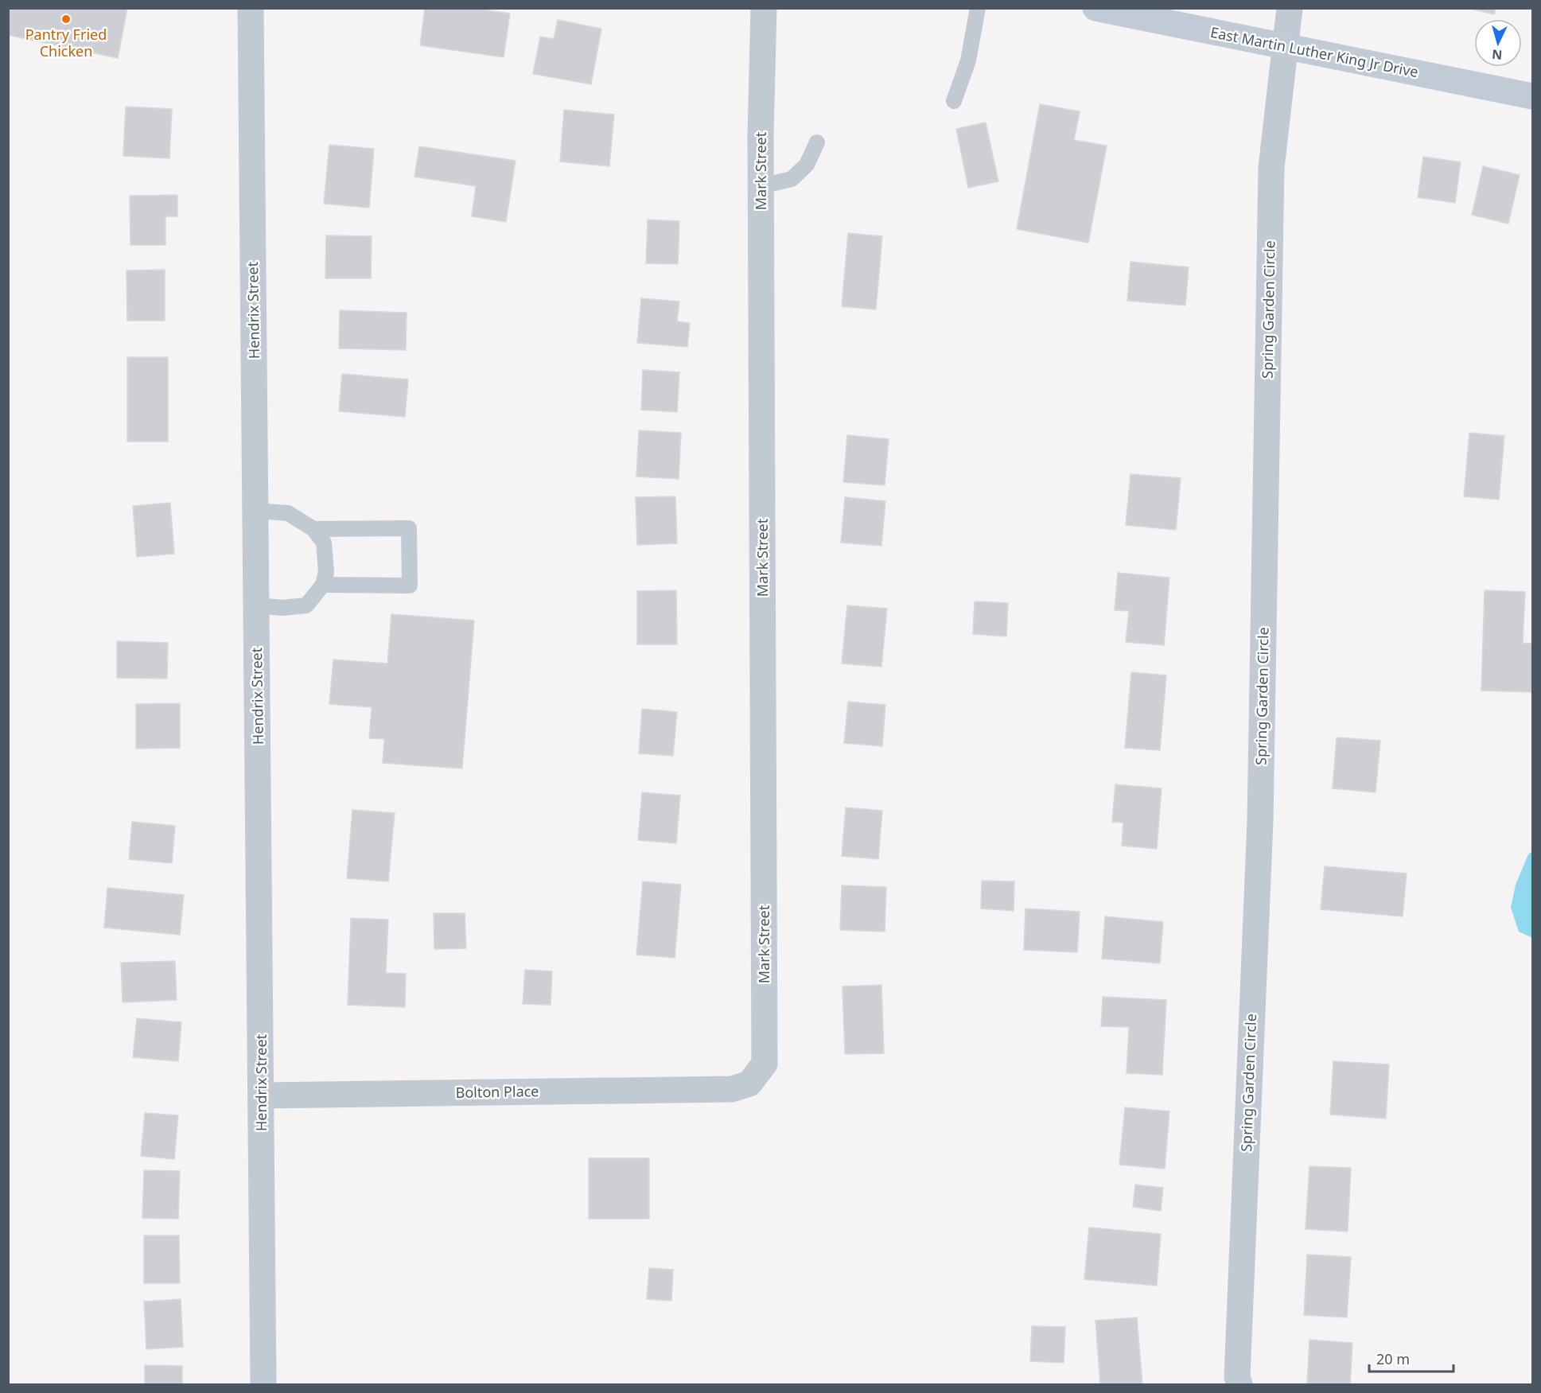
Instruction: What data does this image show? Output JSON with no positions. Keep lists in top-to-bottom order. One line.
{"streets":{"main road":["East Martin Luther King Jr Drive"],"street":["Mark Street","Spring Garden Circle","Hendrix Street","Bolton Place"]},"crossings":[["East Martin Luther King Jr Drive","Spring Garden Circle"],["Mark Street","Bolton Place"],["Hendrix Street","Bolton Place"]],"places":["Pantry Fried Chicken"],"scale_bar":"20 m","north":"bottom"}
